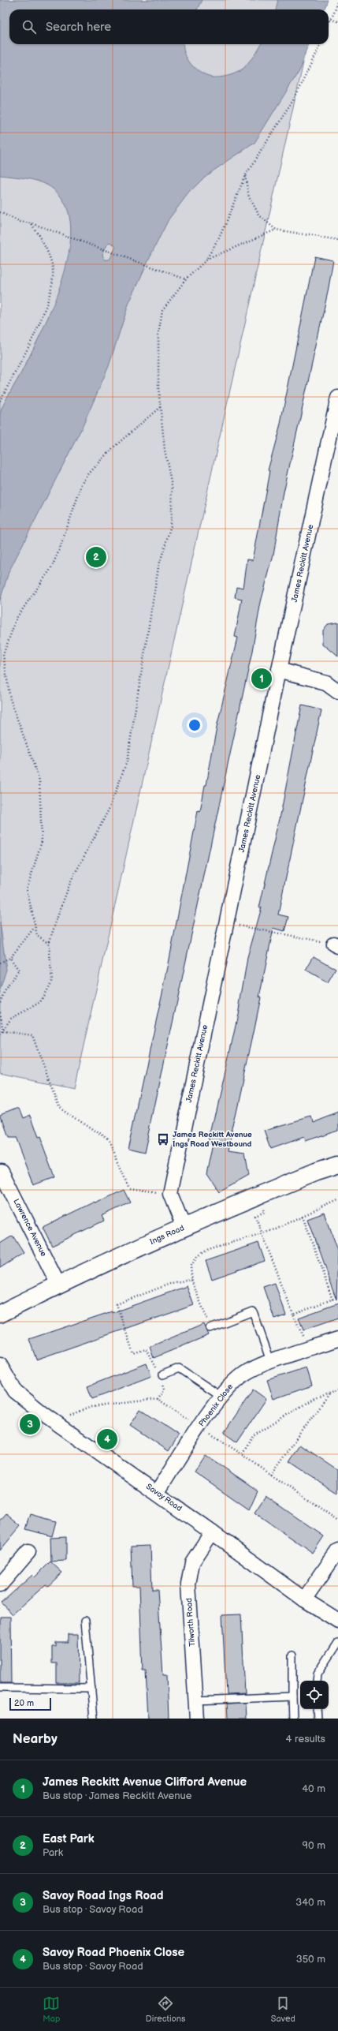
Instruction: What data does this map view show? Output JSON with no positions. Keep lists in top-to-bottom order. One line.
{"streets":{"street":["James Reckitt Avenue","Lawrence Avenue","Ings Road","Phoenix Close","Savoy Road","Tilworth Road"]},"crossings":[["Lawrence Avenue","Ings Road"],["Phoenix Close","Savoy Road"],["Savoy Road","Tilworth Road"]],"places":{"bus stop":["James Reckitt Avenue Ings Road Westbound"]},"scale_bar":"20 m","page":{"search":"Search here","pins":["2","1","3","4"],"scale":"20 m","heading":["Nearby","4 results"],"list":[{"mark":"1","name":"James Reckitt Avenue Clifford Avenue","note":"Bus stop · James Reckitt Avenue","value":"40 m"},{"mark":"2","name":"East Park","note":"Park","value":"90 m"},{"mark":"3","name":"Savoy Road Ings Road","note":"Bus stop · Savoy Road","value":"340 m"},{"mark":"4","name":"Savoy Road Phoenix Close","note":"Bus stop · Savoy Road","value":"350 m"}],"nav":["Map","Directions","Saved"]}}
